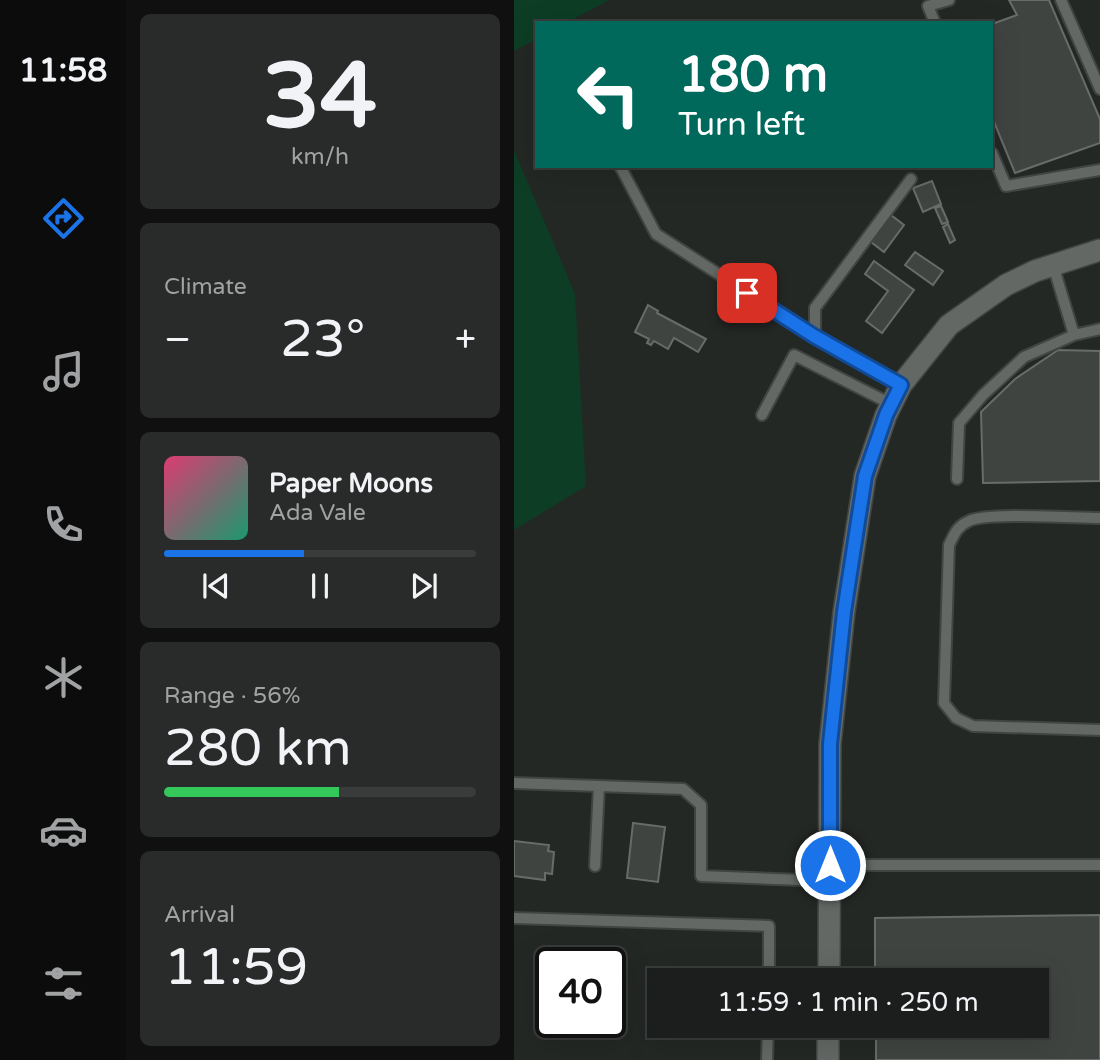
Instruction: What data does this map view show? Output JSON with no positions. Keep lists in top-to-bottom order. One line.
{"page":{"tabs":"11:58","tile":[["34","km/h"],"Climate",["Range · 56%","280 km"],["Arrival","11:59"]],"turn":["180 m","Turn left"],"heat":["−","23°","+"],"song":["Paper Moons","Ada Vale"],"limit":"40","trip":"11:59 · 1 min · 250 m"}}
